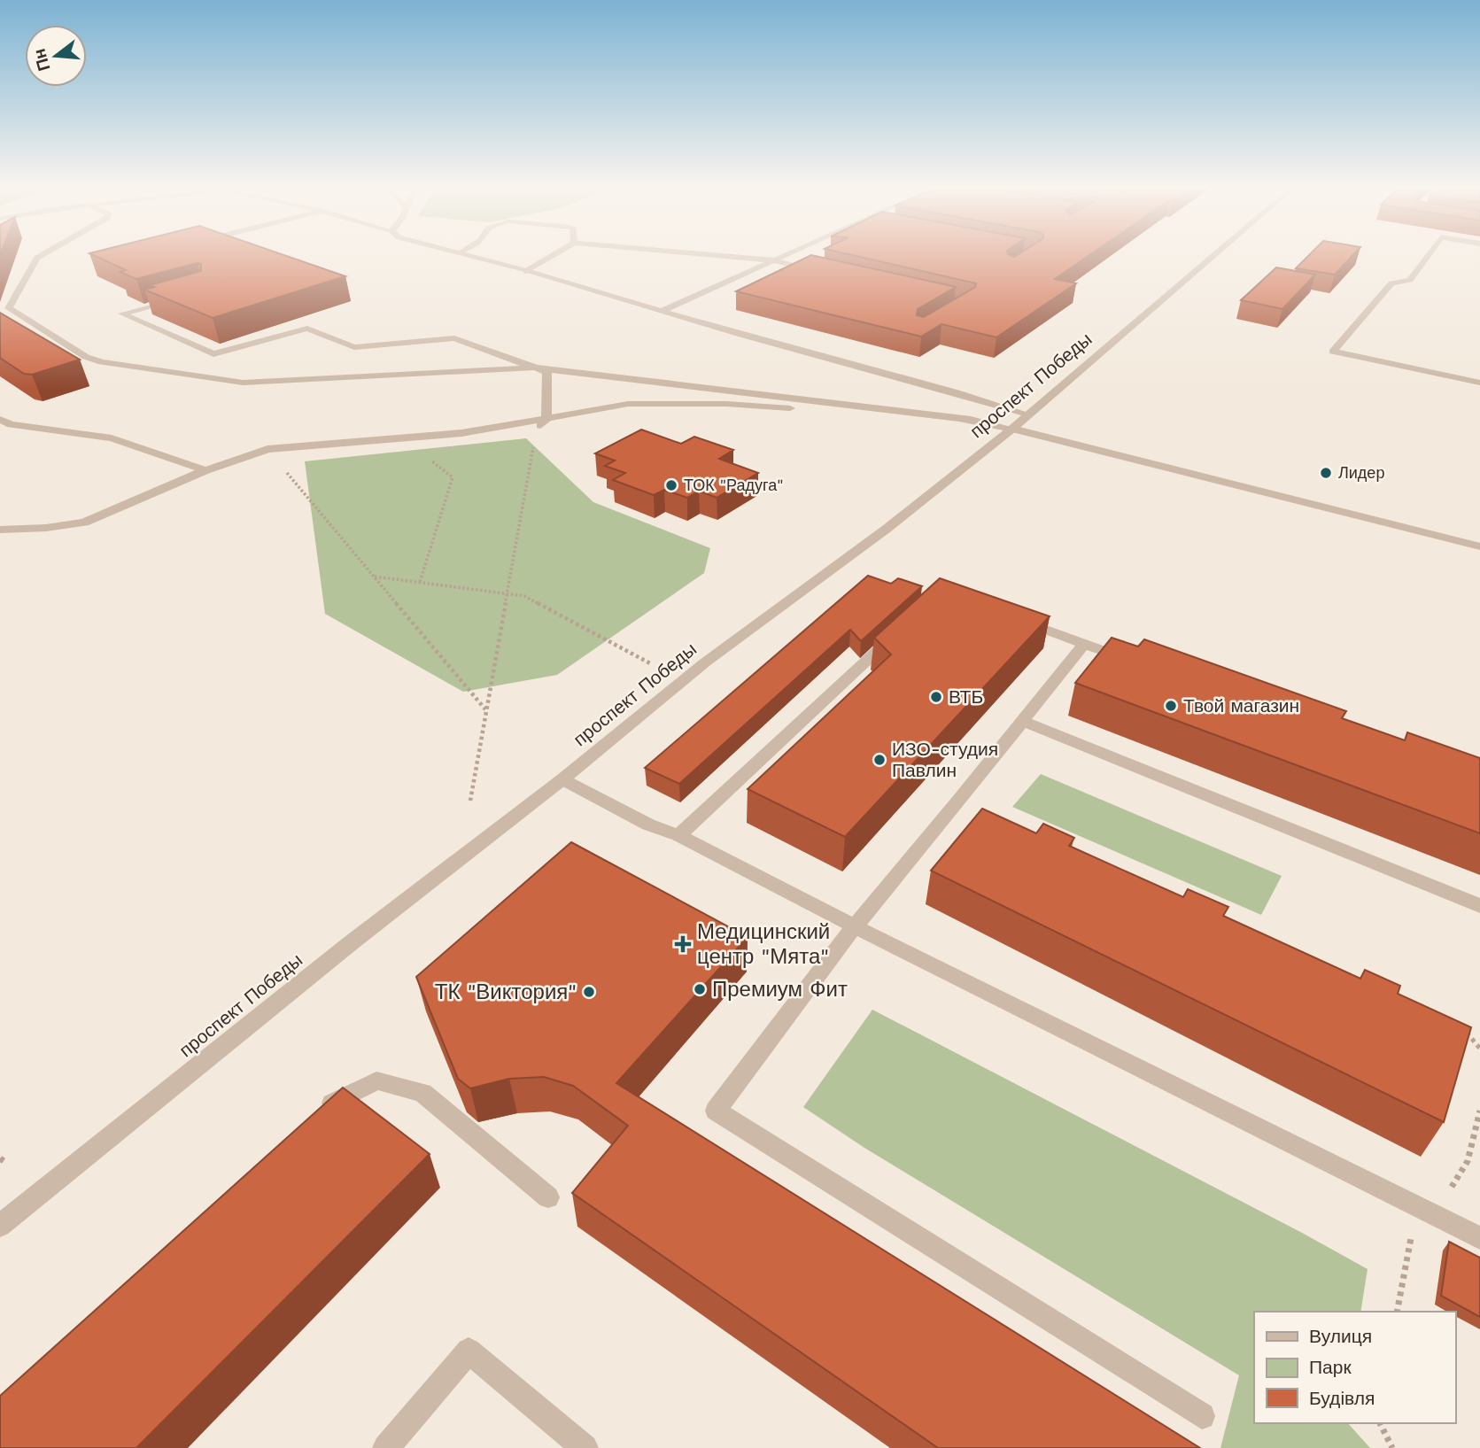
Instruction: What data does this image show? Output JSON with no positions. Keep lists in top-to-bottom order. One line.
{"streets":{"street":["проспект Победы"]},"places":{"other":["Лидер","ТОК \"Радуга\"","ВТБ","Твой магазин","ИЗО-студия Павлин","Премиум Фит","ТК \"Виктория\""],"health":["Медицинский центр \"Мята\""]},"legend":["Вулиця","Парк","Будівля"],"north":"left"}
